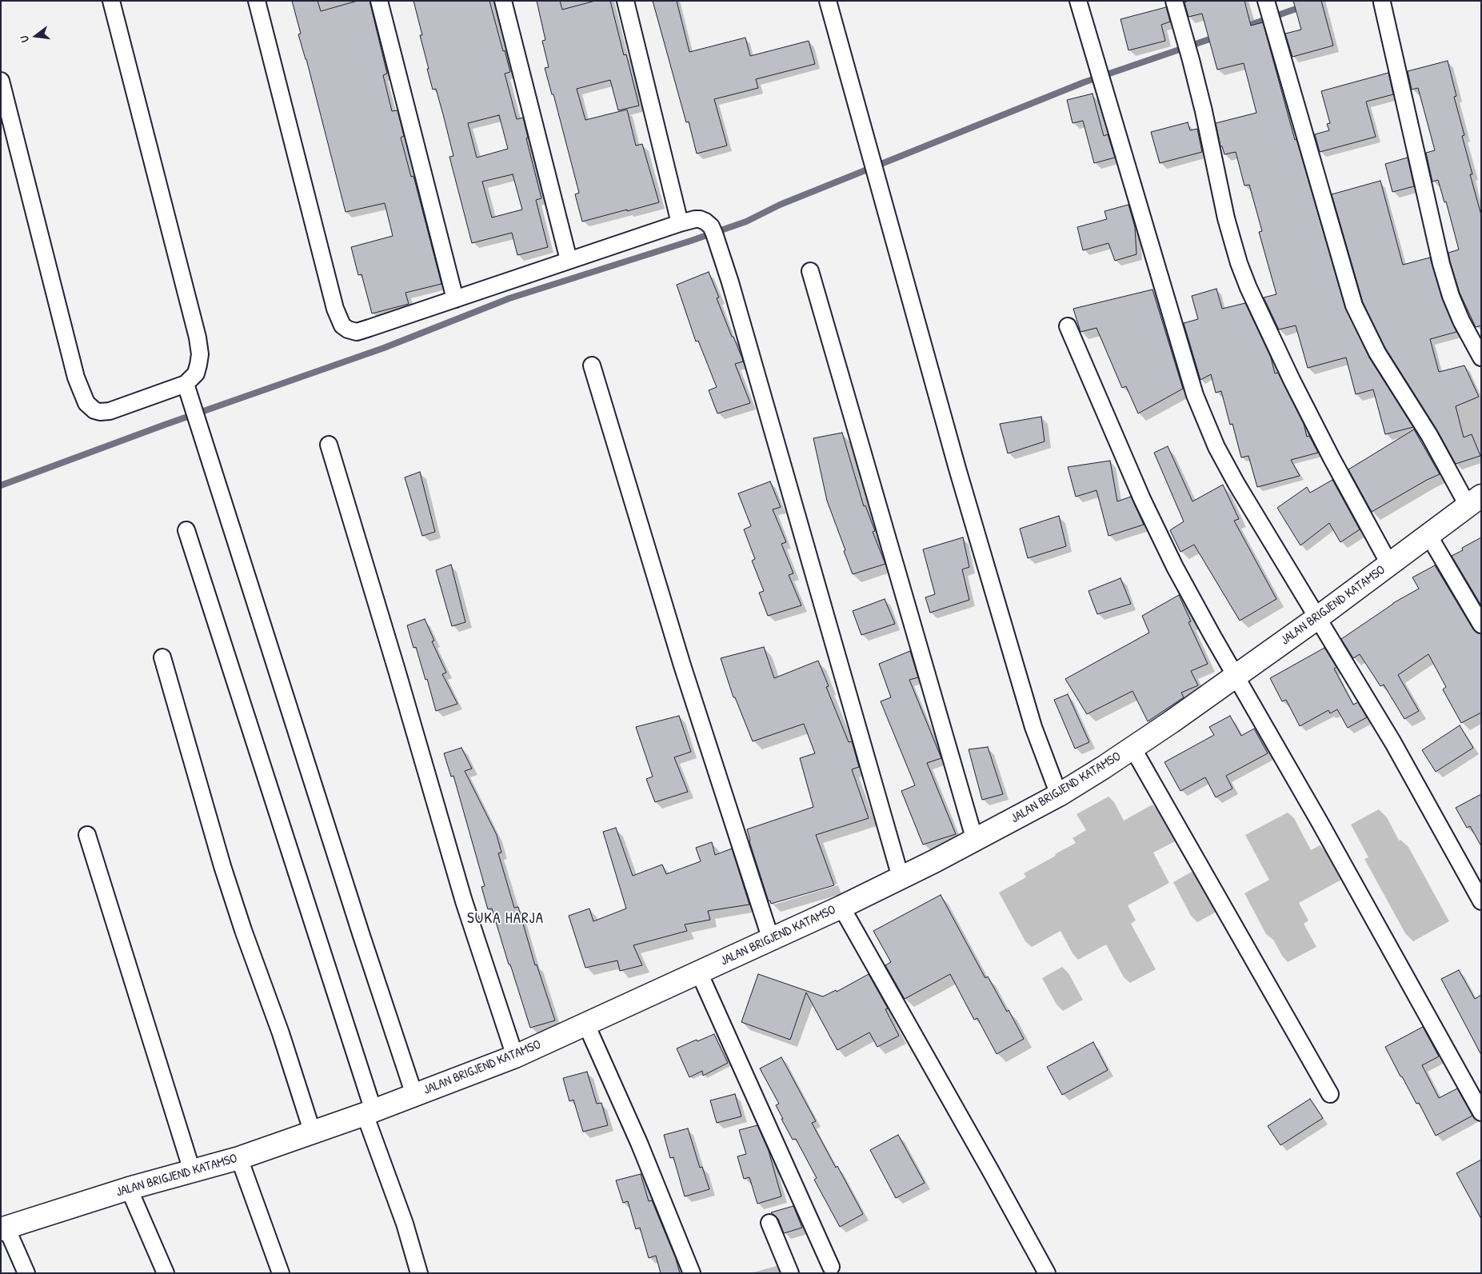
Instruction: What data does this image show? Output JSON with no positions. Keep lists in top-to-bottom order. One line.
{"streets":{"highway":["JALAN BRIGJEND KATAMSO"]},"districts":["SUKA HARJA"],"north":"left"}
